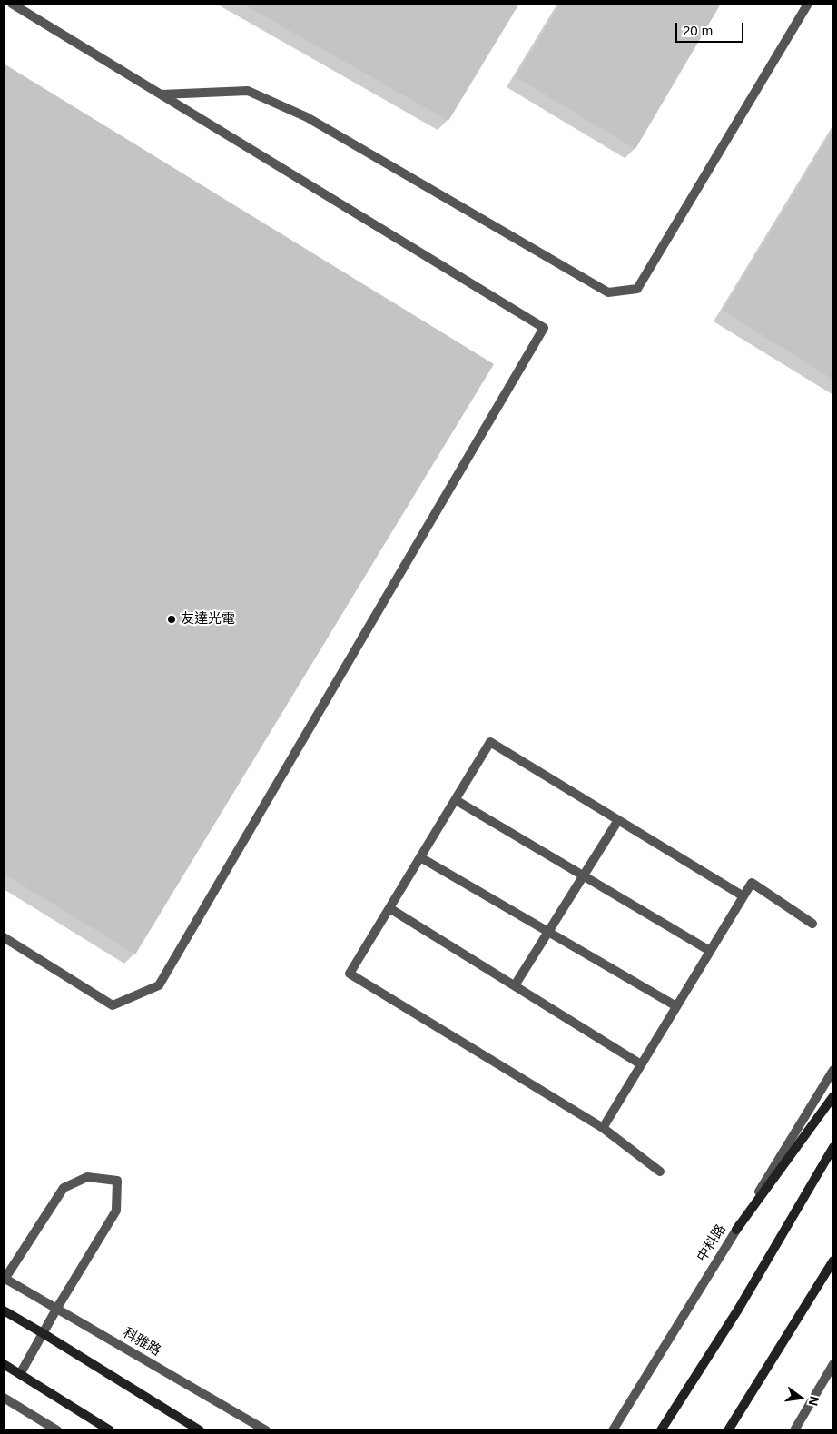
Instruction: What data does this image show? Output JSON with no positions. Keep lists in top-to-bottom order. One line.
{"streets":{"street":["中科路","科雅路"]},"places":["友達光電"],"scale_bar":"20 m","north":"right"}
